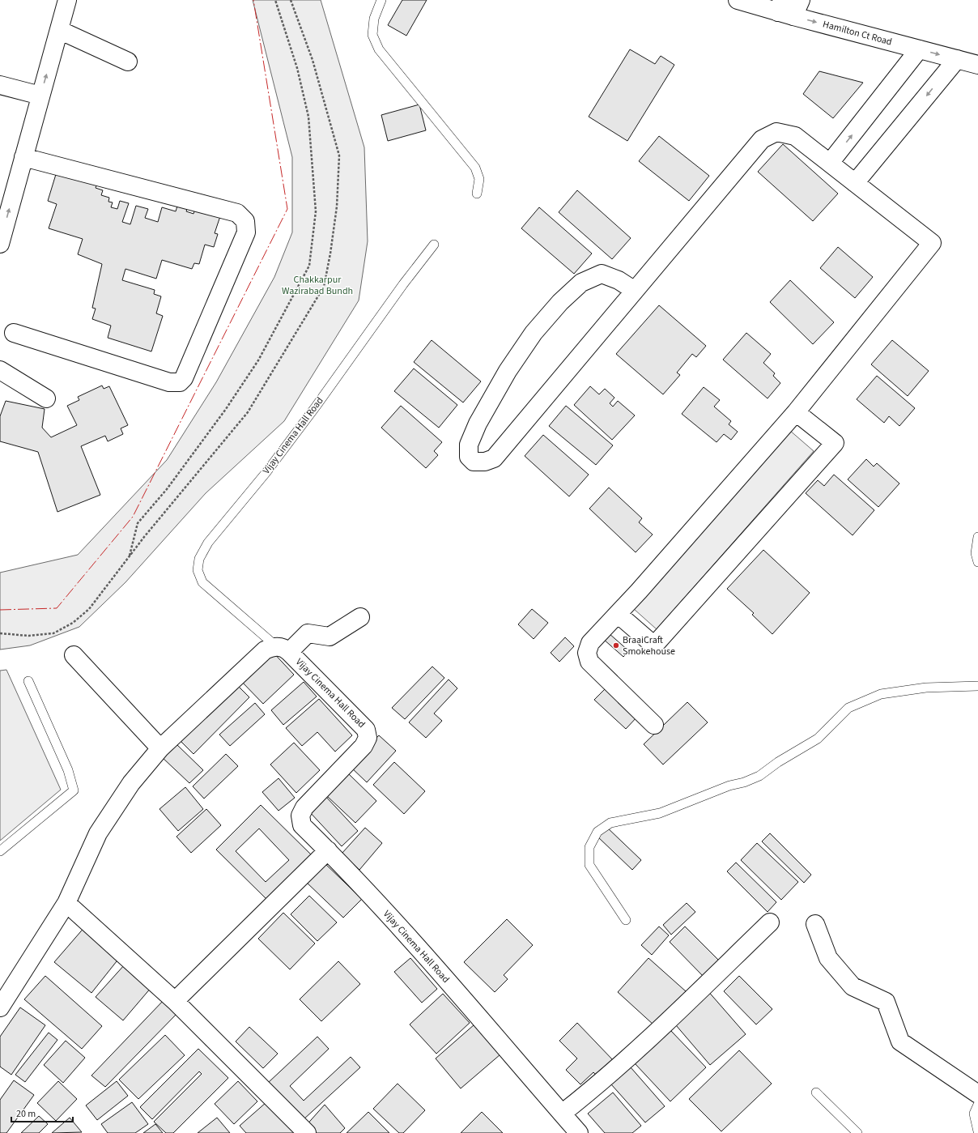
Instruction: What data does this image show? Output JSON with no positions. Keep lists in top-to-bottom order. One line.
{"streets":{"street":["Hamilton Ct Road","Vijay Cinema Hall Road"]},"one_way":["Hamilton Ct Road"],"parks":["Chakkarpur Wazirabad Bundh"],"places":["BraaiCraft Smokehouse"],"scale_bar":"20 m"}
